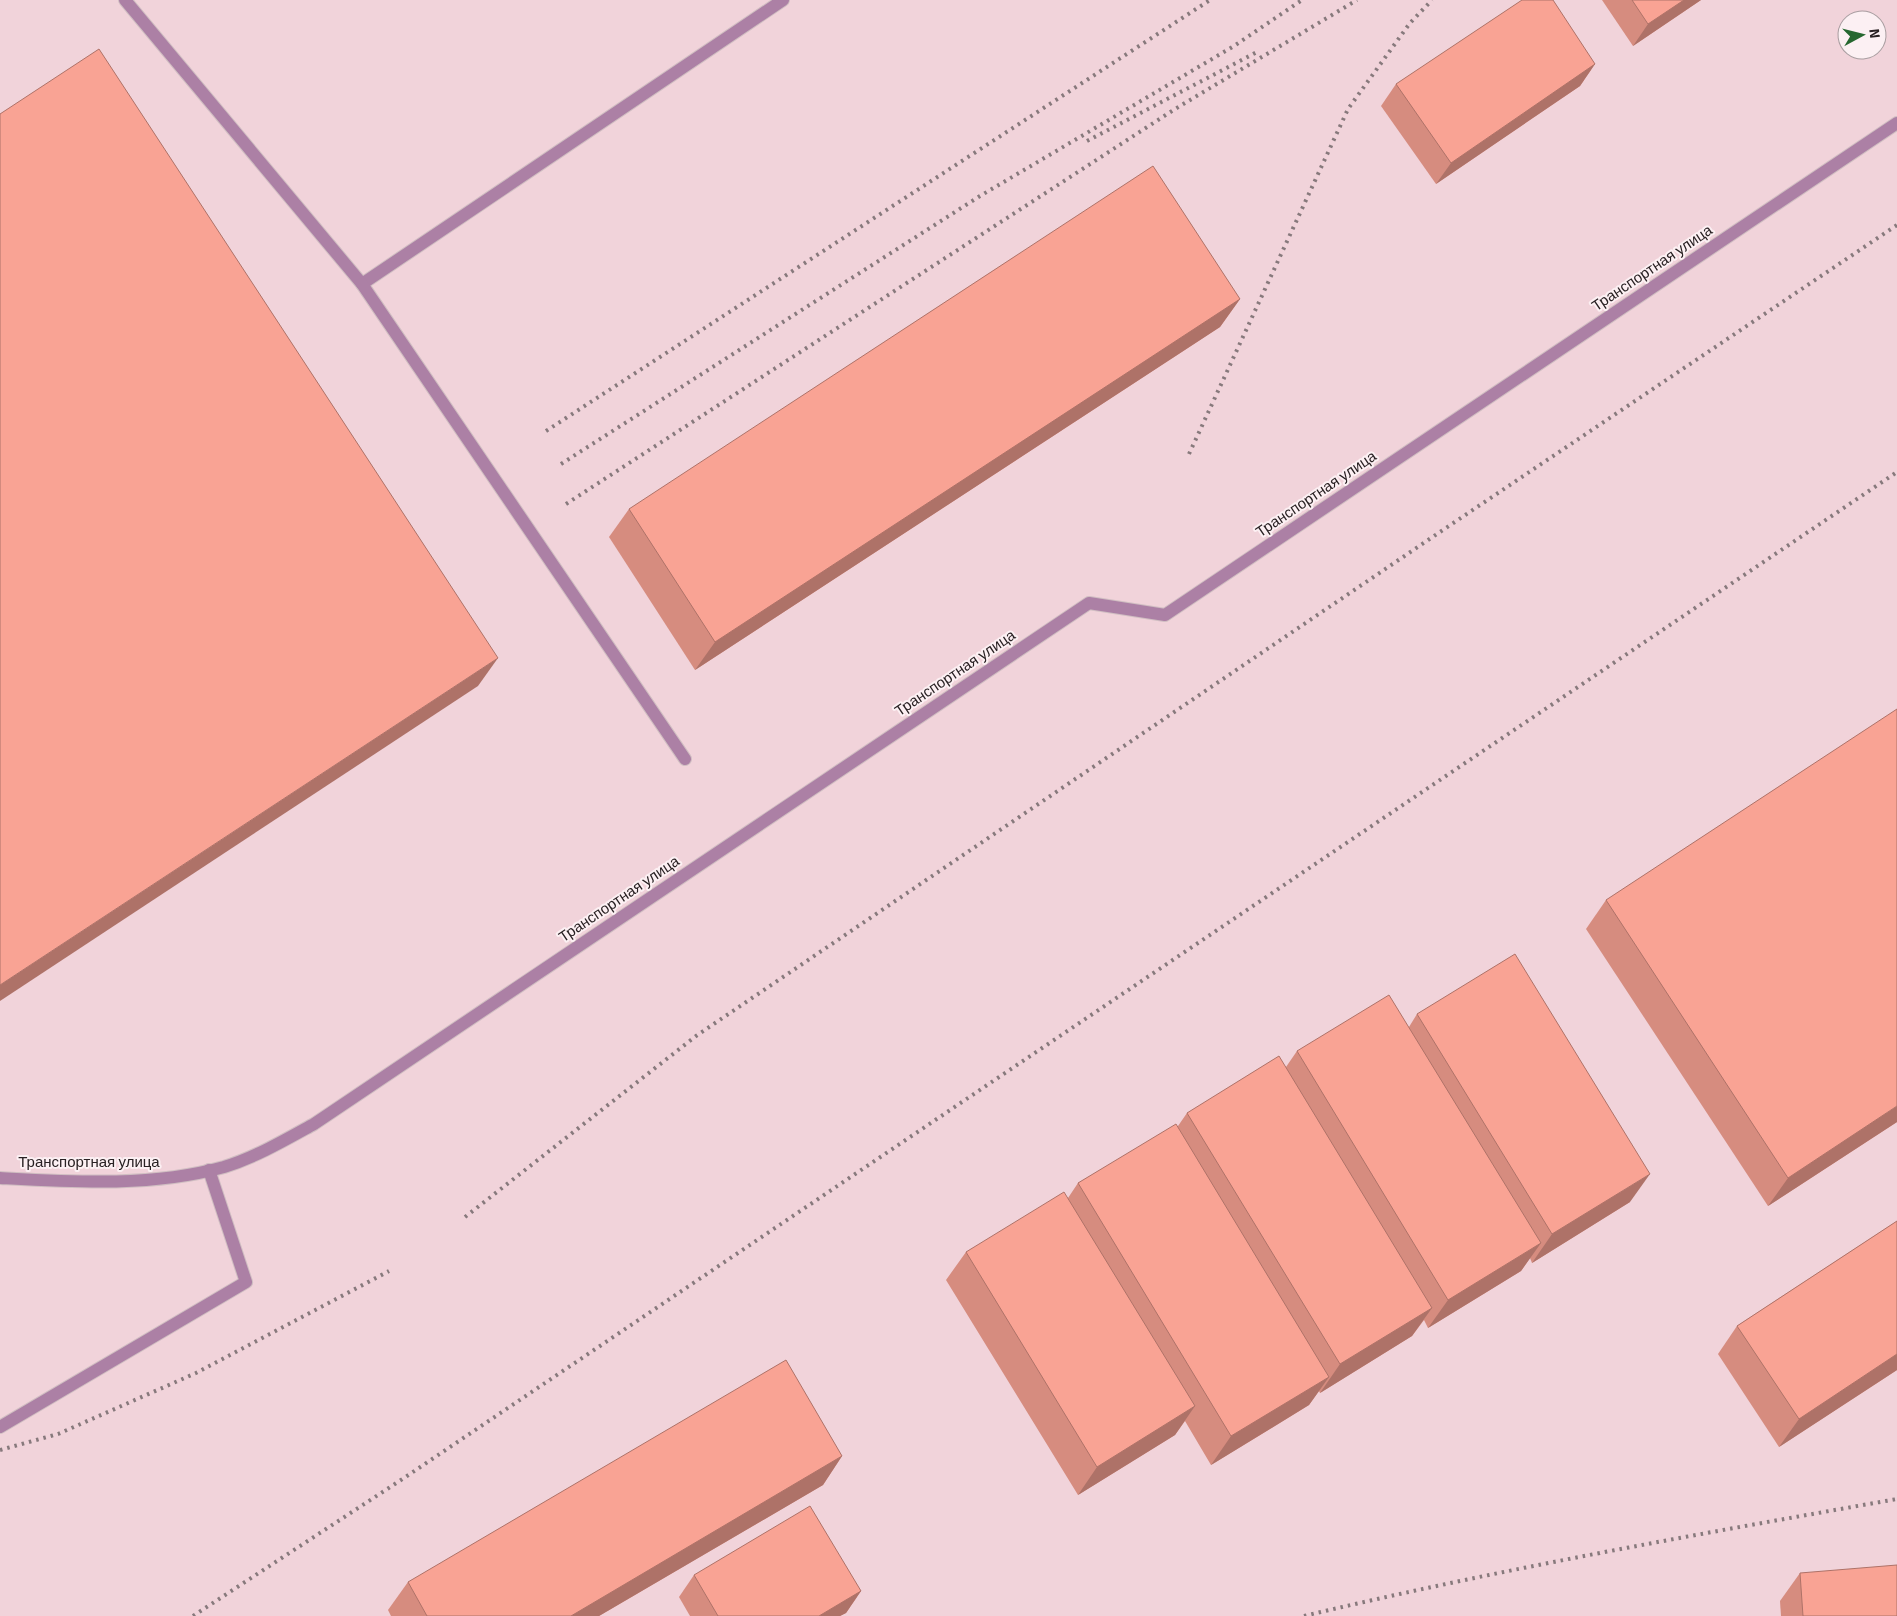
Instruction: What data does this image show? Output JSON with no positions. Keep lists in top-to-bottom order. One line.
{"streets":{"street":["Транспортная улица"]},"north":"right"}
